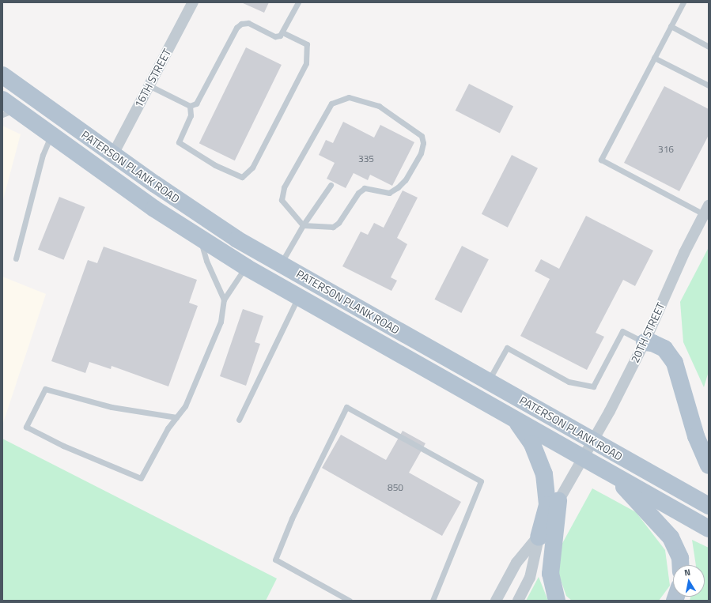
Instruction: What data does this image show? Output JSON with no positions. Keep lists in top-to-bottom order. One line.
{"streets":{"main road":["PATERSON PLANK ROAD"],"street":["16TH STREET","20TH STREET"]},"crossings":[["16TH STREET","PATERSON PLANK ROAD"],["PATERSON PLANK ROAD","20TH STREET"]],"house_numbers":["316","335","850"],"north":"top"}
